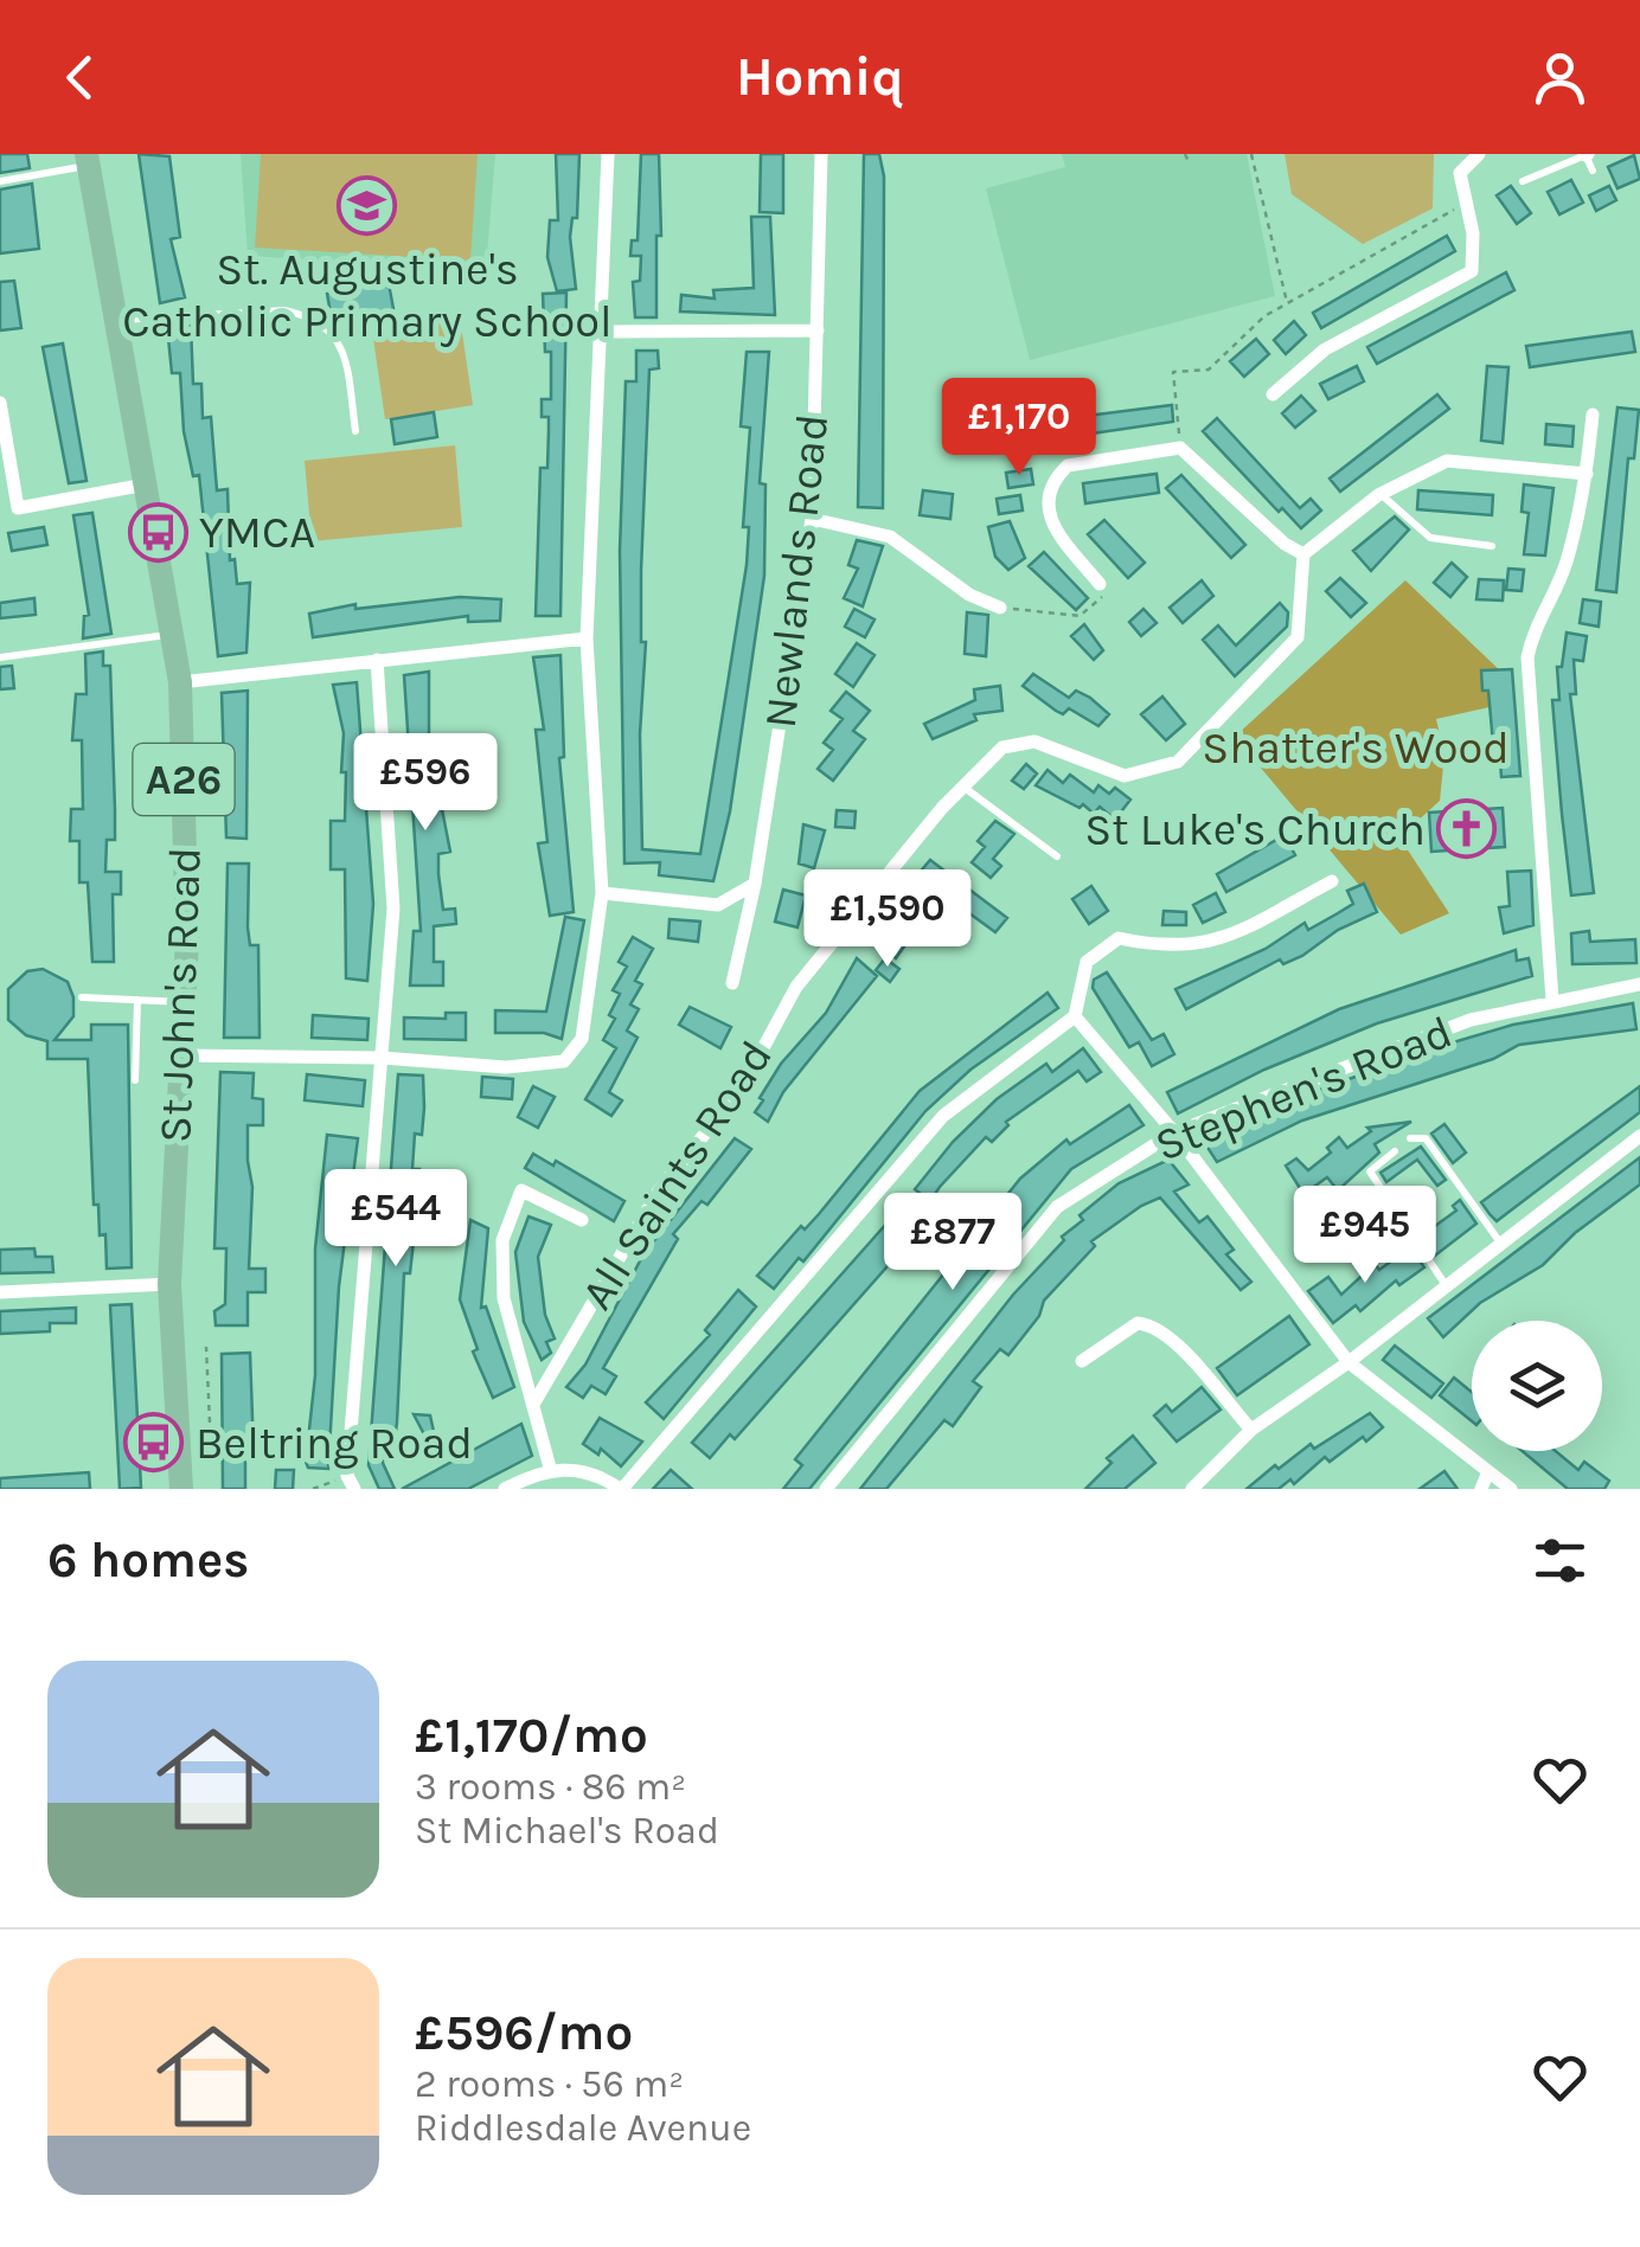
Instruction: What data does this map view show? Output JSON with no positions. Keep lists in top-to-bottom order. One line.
{"streets":{"highway":["A26","St John's Road"],"street":["Newlands Road","Stephen's Road","All Saints Road"]},"parks":["Shatter's Wood"],"places":{"school or university":["St. Augustine's Catholic Primary School"],"bus stop":["YMCA","Beltring Road"],"church":["St Luke's Church"]},"page":{"header":"Homiq","price":["£1,170","£596","£1,590","£544","£945","£877"],"heading":"6 homes","list":[{"name":"£1,170/mo","note":"3 rooms · 86 m² · St Michael's Road"},{"name":"£596/mo","note":"2 rooms · 56 m² · Riddlesdale Avenue"}]}}
